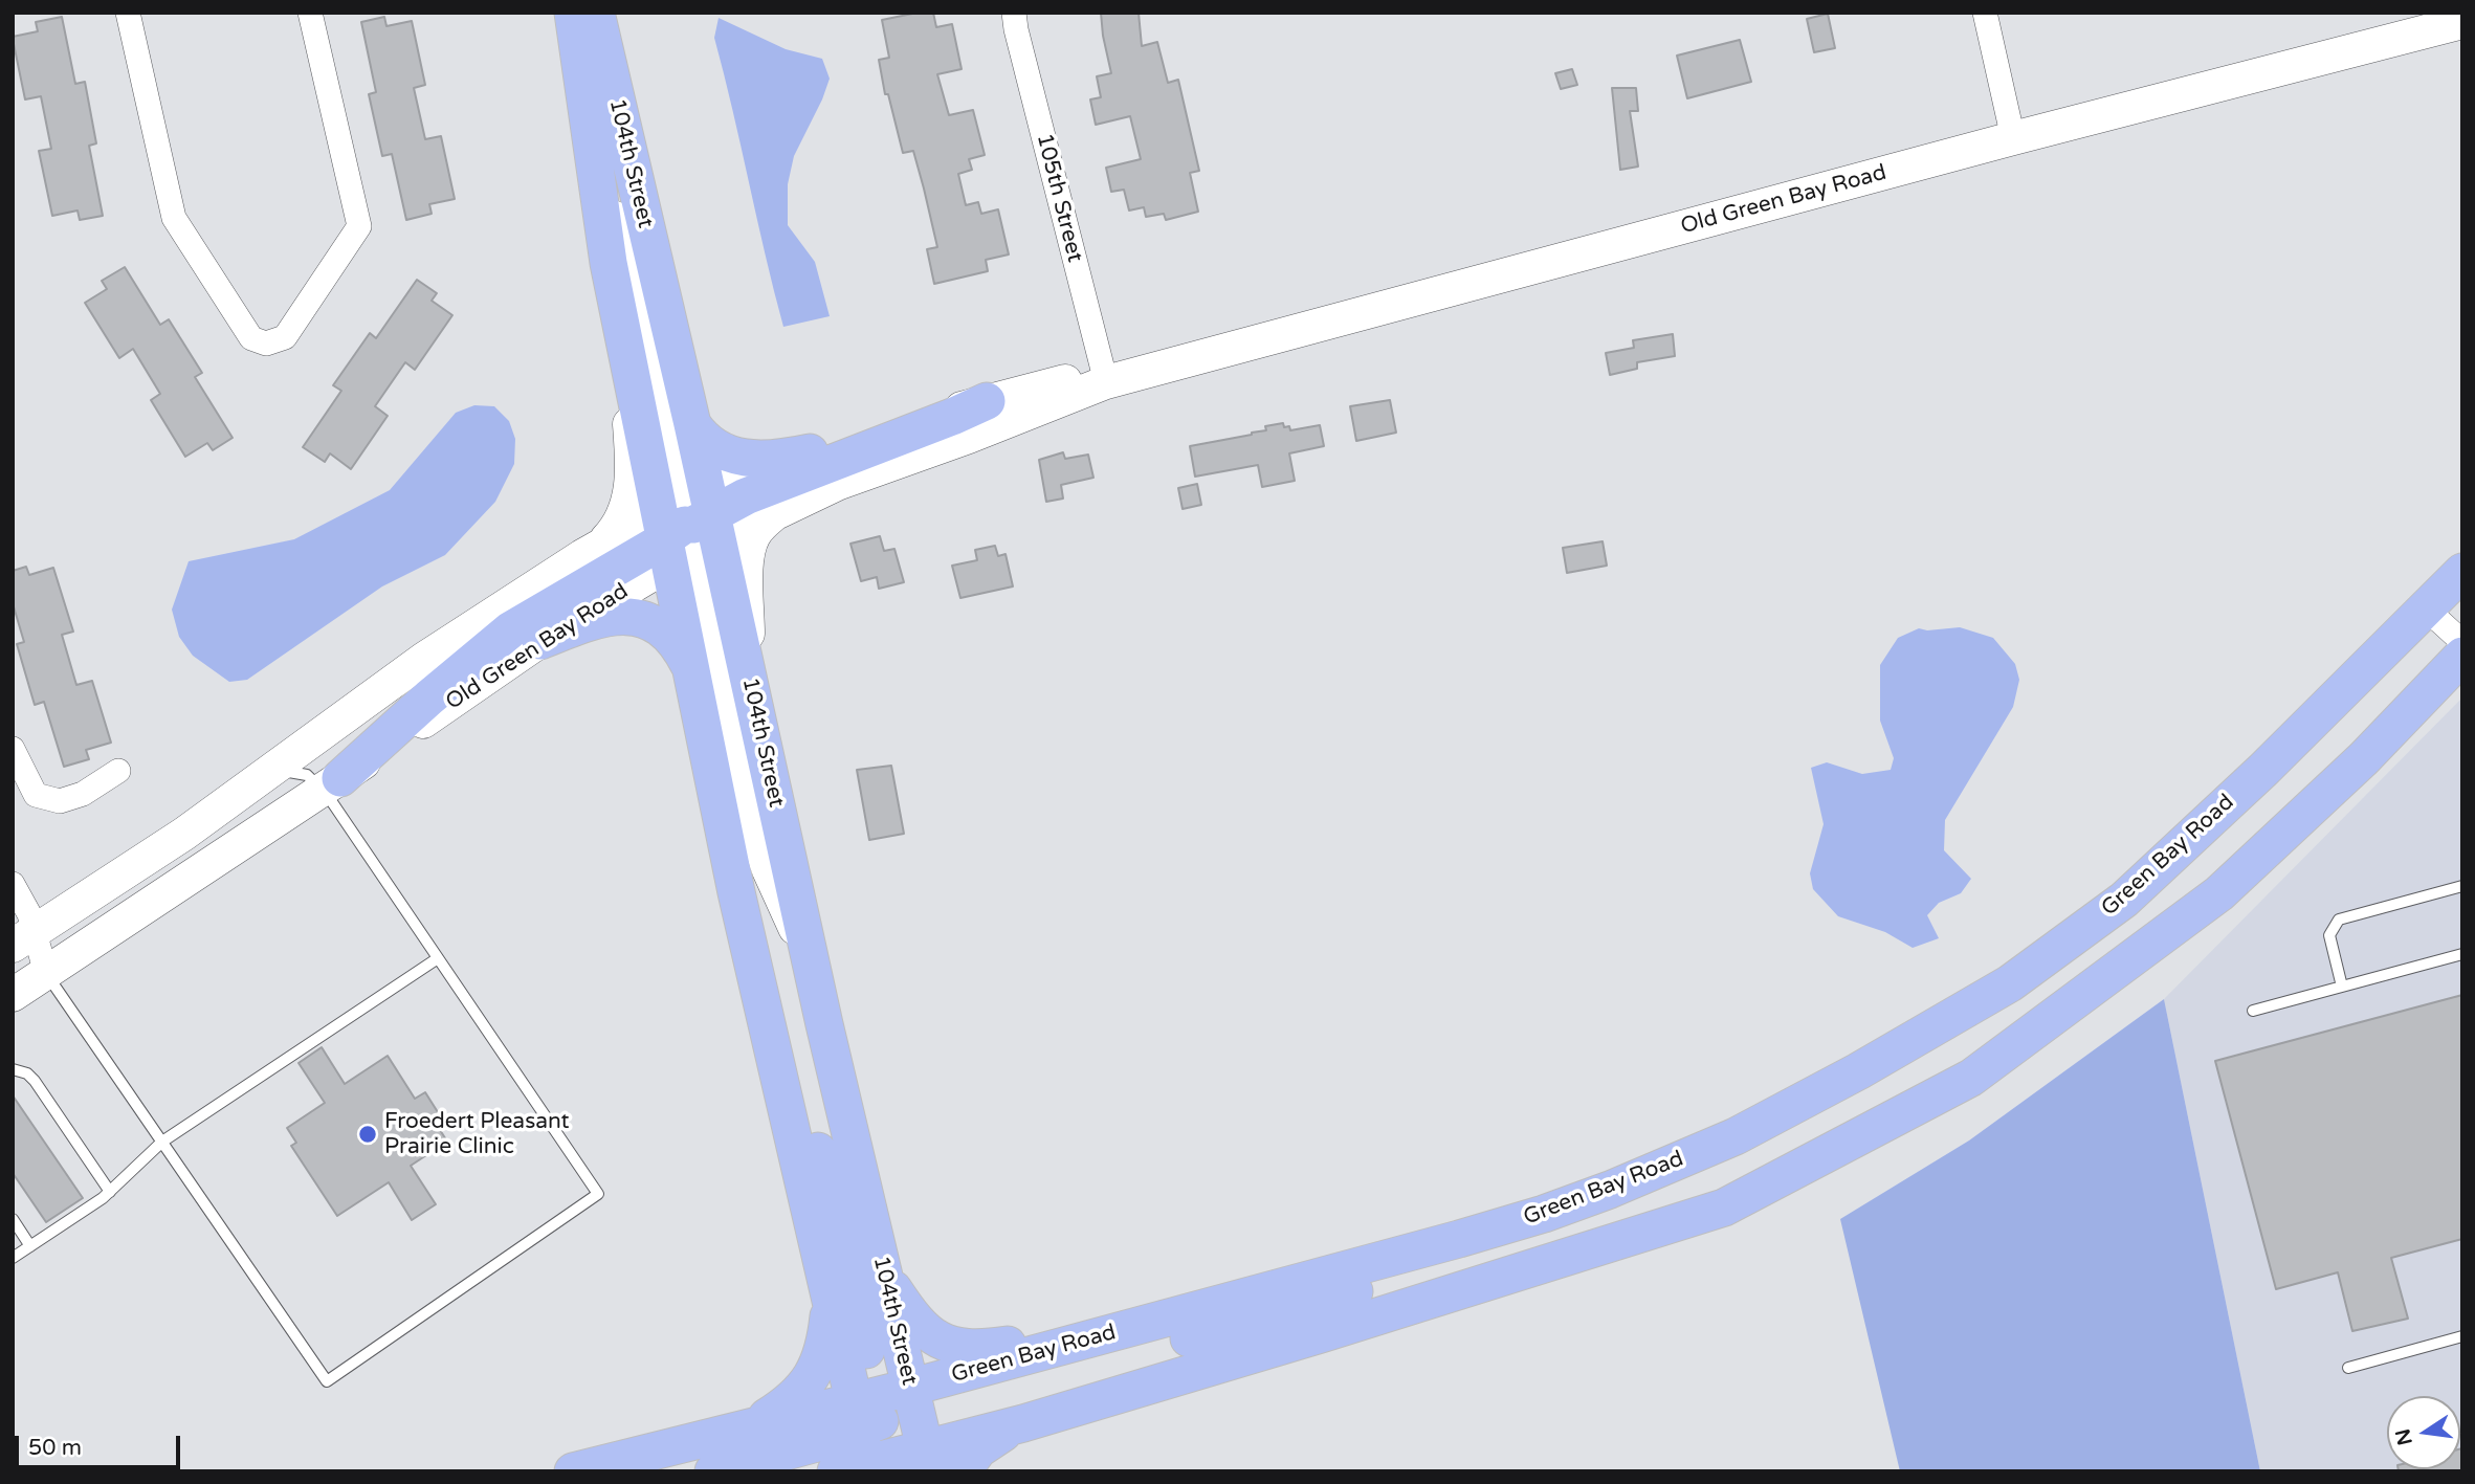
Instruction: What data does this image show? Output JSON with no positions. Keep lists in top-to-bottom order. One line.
{"streets":{"main road":["104th Street","Green Bay Road"],"street":["105th Street","Old Green Bay Road"]},"crossings":[["104th Street","Old Green Bay Road"],["104th Street","Green Bay Road"],["105th Street","Old Green Bay Road"]],"places":["Froedert Pleasant Prairie Clinic"],"scale_bar":"50 m","north":"left"}
